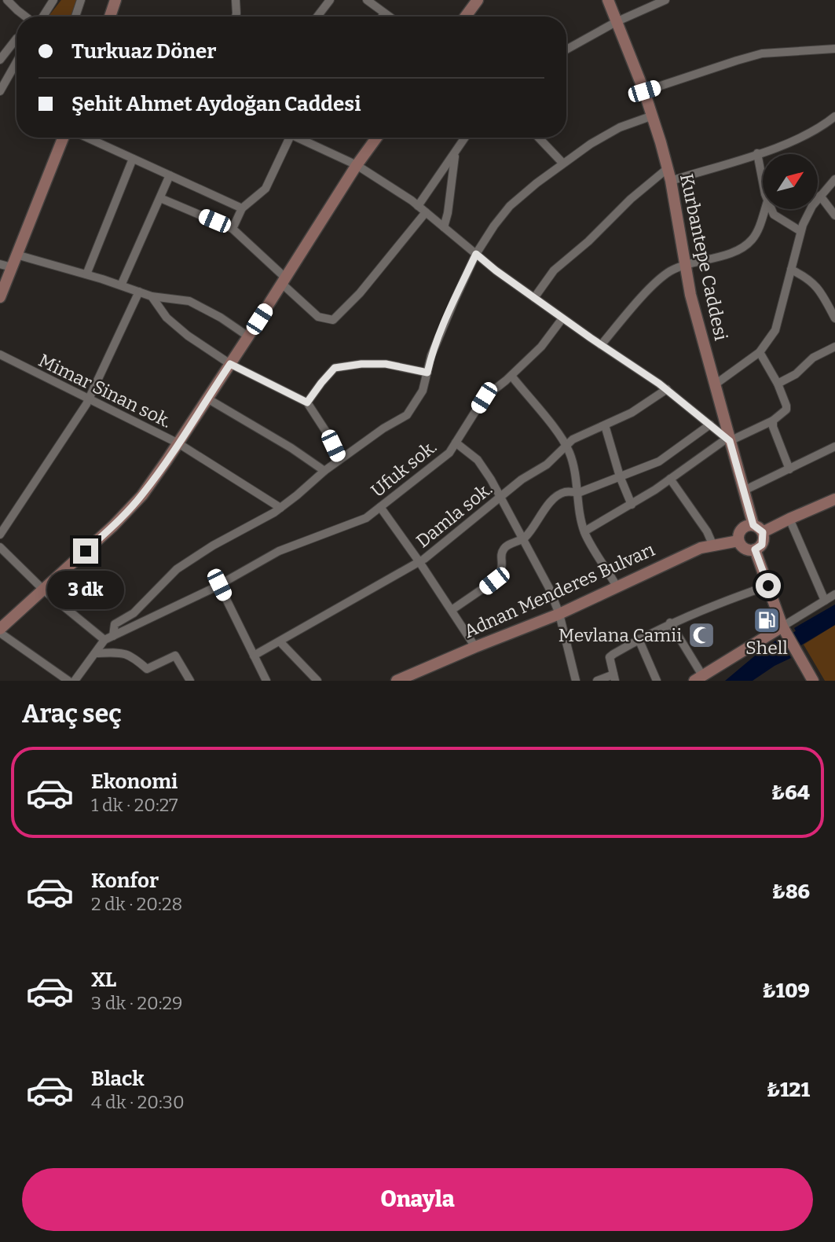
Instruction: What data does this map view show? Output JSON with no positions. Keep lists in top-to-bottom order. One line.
{"streets":{"main road":["Kurbantepe Caddesi","Adnan Menderes Bulvarı"],"street":["Mimar Sinan sok.","Ufuk sok.","Damla sok."]},"crossings":[["Kurbantepe Caddesi","Adnan Menderes Bulvarı"]],"places":{"fuel station":["Shell"],"mosque":["Mevlana Camii"]},"north":"top right","page":{"banner":["Turkuaz Döner","Şehit Ahmet Aydoğan Caddesi"],"bubble":"3 dk","heading":"Araç seç","list":[{"name":"Ekonomi","note":"1 dk · 20:27","value":"₺64"},{"name":"Konfor","note":"2 dk · 20:28","value":"₺86"},{"name":"XL","note":"3 dk · 20:29","value":"₺109"},{"name":"Black","note":"4 dk · 20:30","value":"₺121"}],"buttons":"Onayla"}}
